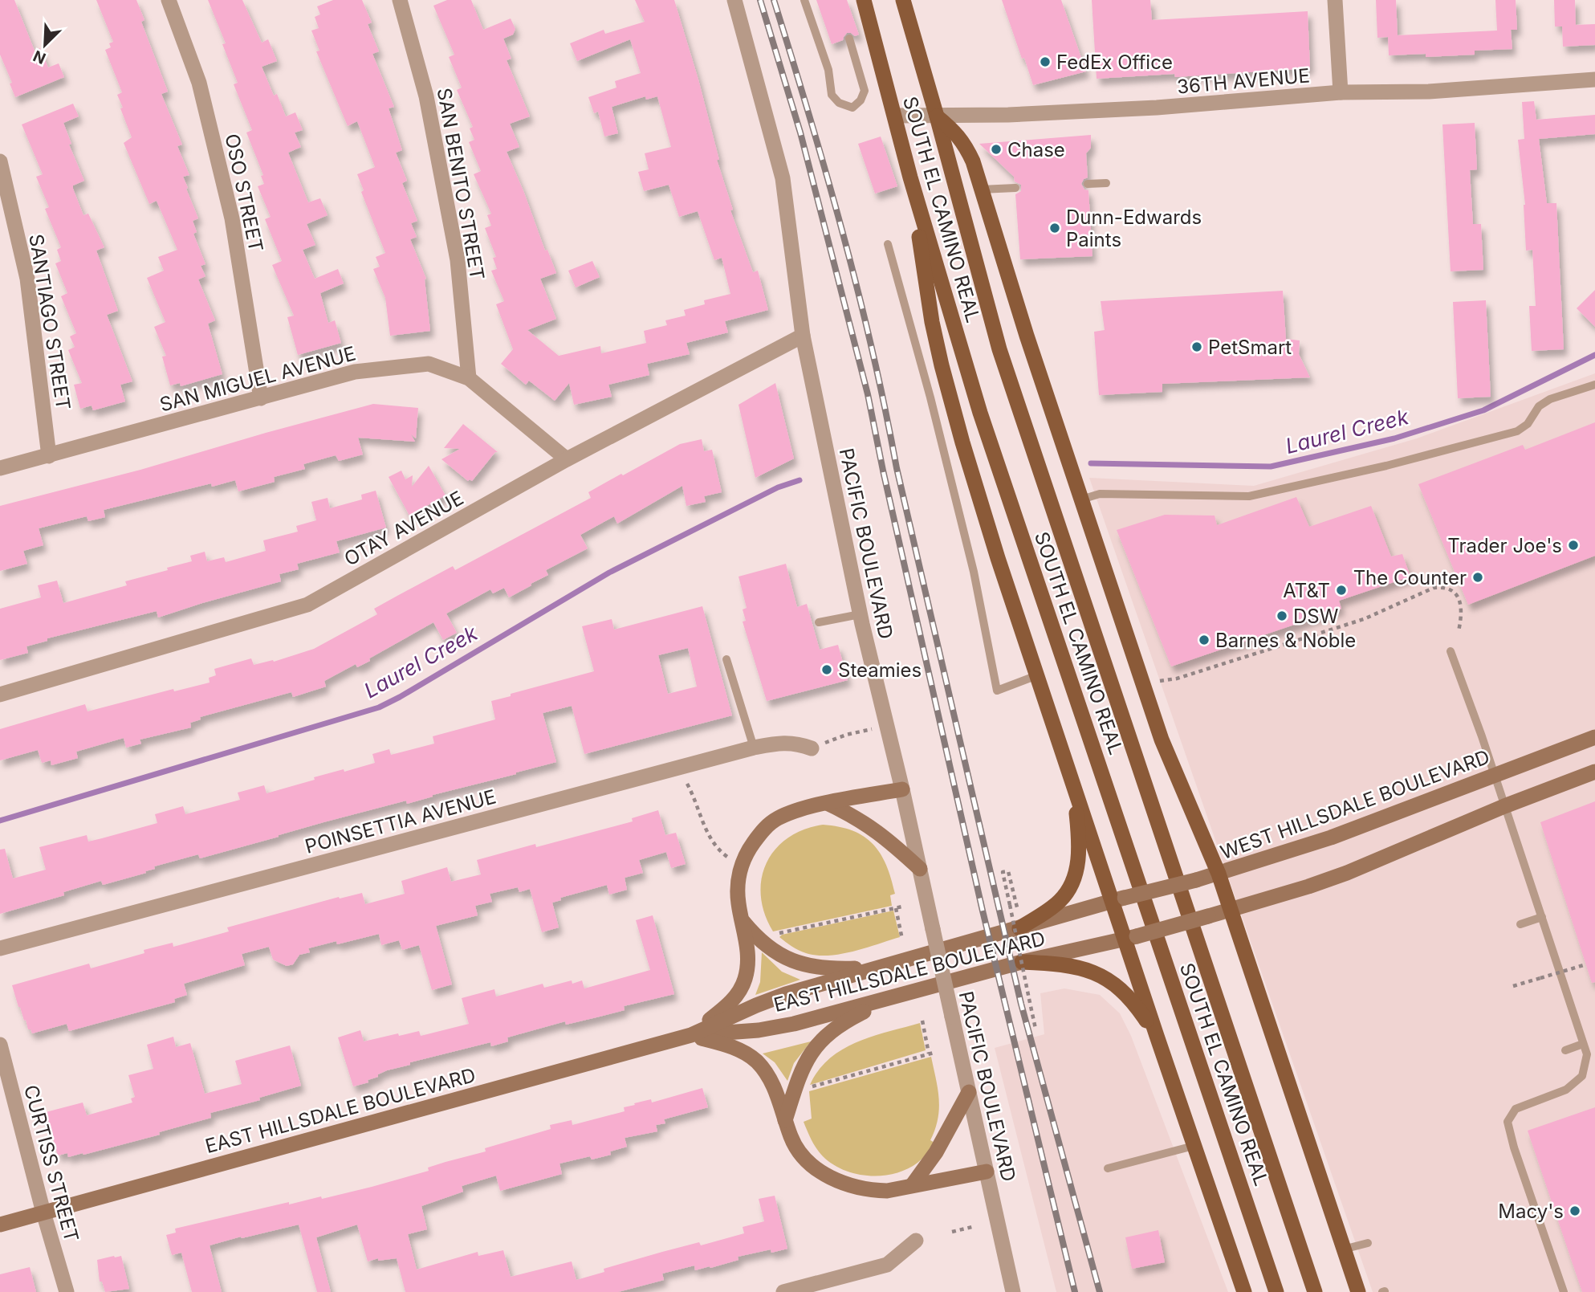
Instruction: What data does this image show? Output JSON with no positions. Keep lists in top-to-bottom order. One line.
{"streets":{"main road":["SOUTH EL CAMINO REAL","WEST HILLSDALE BOULEVARD","EAST HILLSDALE BOULEVARD"],"street":["36TH AVENUE","SAN BENITO STREET","OSO STREET","SANTIAGO STREET","SAN MIGUEL AVENUE","OTAY AVENUE","PACIFIC BOULEVARD","POINSETTIA AVENUE","CURTISS STREET"]},"crossings":[["36TH AVENUE","SOUTH EL CAMINO REAL"],["SAN BENITO STREET","SAN MIGUEL AVENUE"],["OSO STREET","SAN MIGUEL AVENUE"],["SANTIAGO STREET","SAN MIGUEL AVENUE"],["SAN MIGUEL AVENUE","OTAY AVENUE"],["OTAY AVENUE","PACIFIC BOULEVARD"],["WEST HILLSDALE BOULEVARD","EAST HILLSDALE BOULEVARD"],["EAST HILLSDALE BOULEVARD","CURTISS STREET"]],"water":["Laurel Creek"],"places":["FedEx Office","Chase","Dunn-Edwards Paints","PetSmart","Trader Joe's","The Counter","AT&T","DSW","Barnes & Noble","Steamies","Macy's"],"north":"bottom left"}
